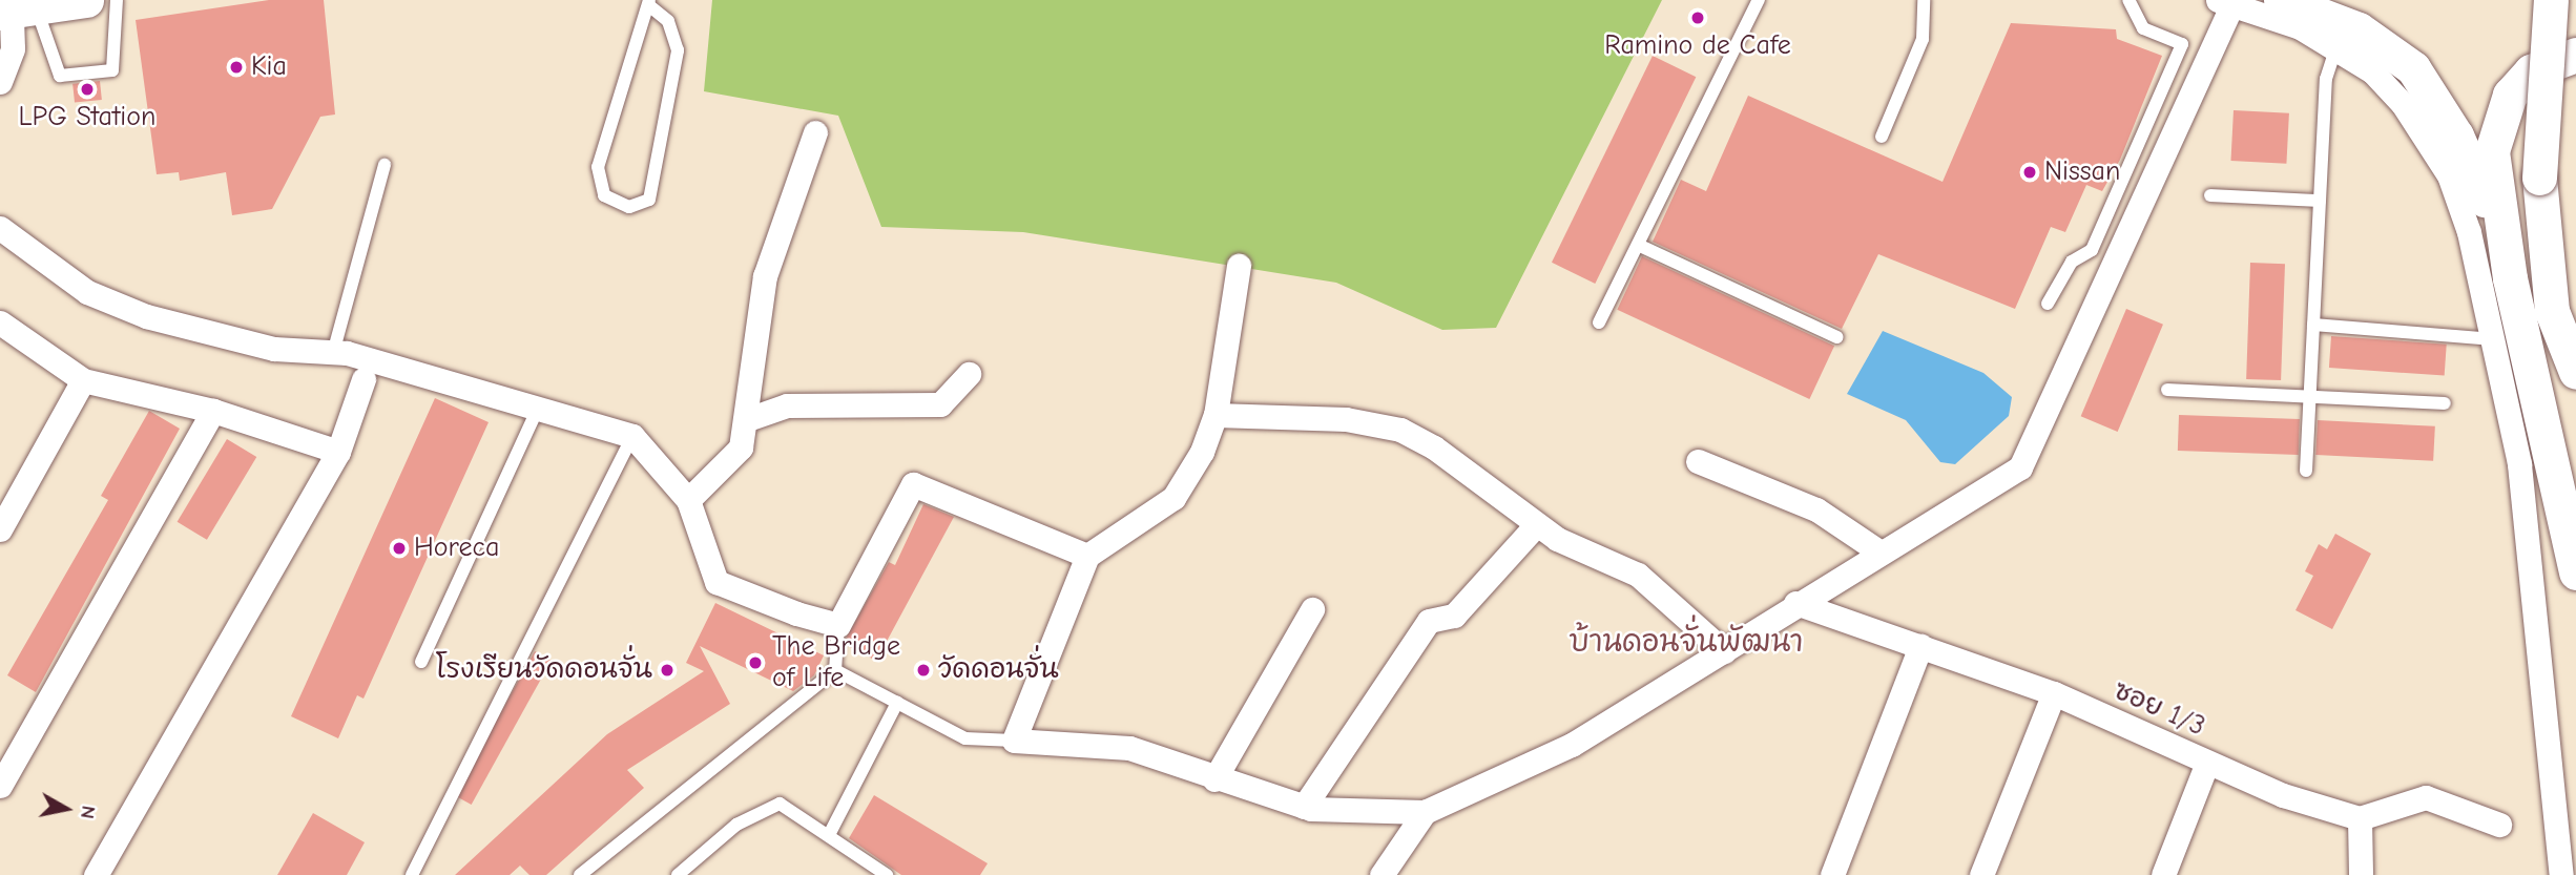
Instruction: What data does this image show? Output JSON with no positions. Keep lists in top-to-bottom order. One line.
{"streets":{"street":["ซอย 1/3"]},"districts":["บ้านดอนจั่นพัฒนา"],"places":["Ramino de Cafe","Kia","LPG Station","Nissan","Horeca","The Bridge of Life","โรงเรียนวัดดอนจั่น","วัดดอนจั่น"],"north":"right"}
